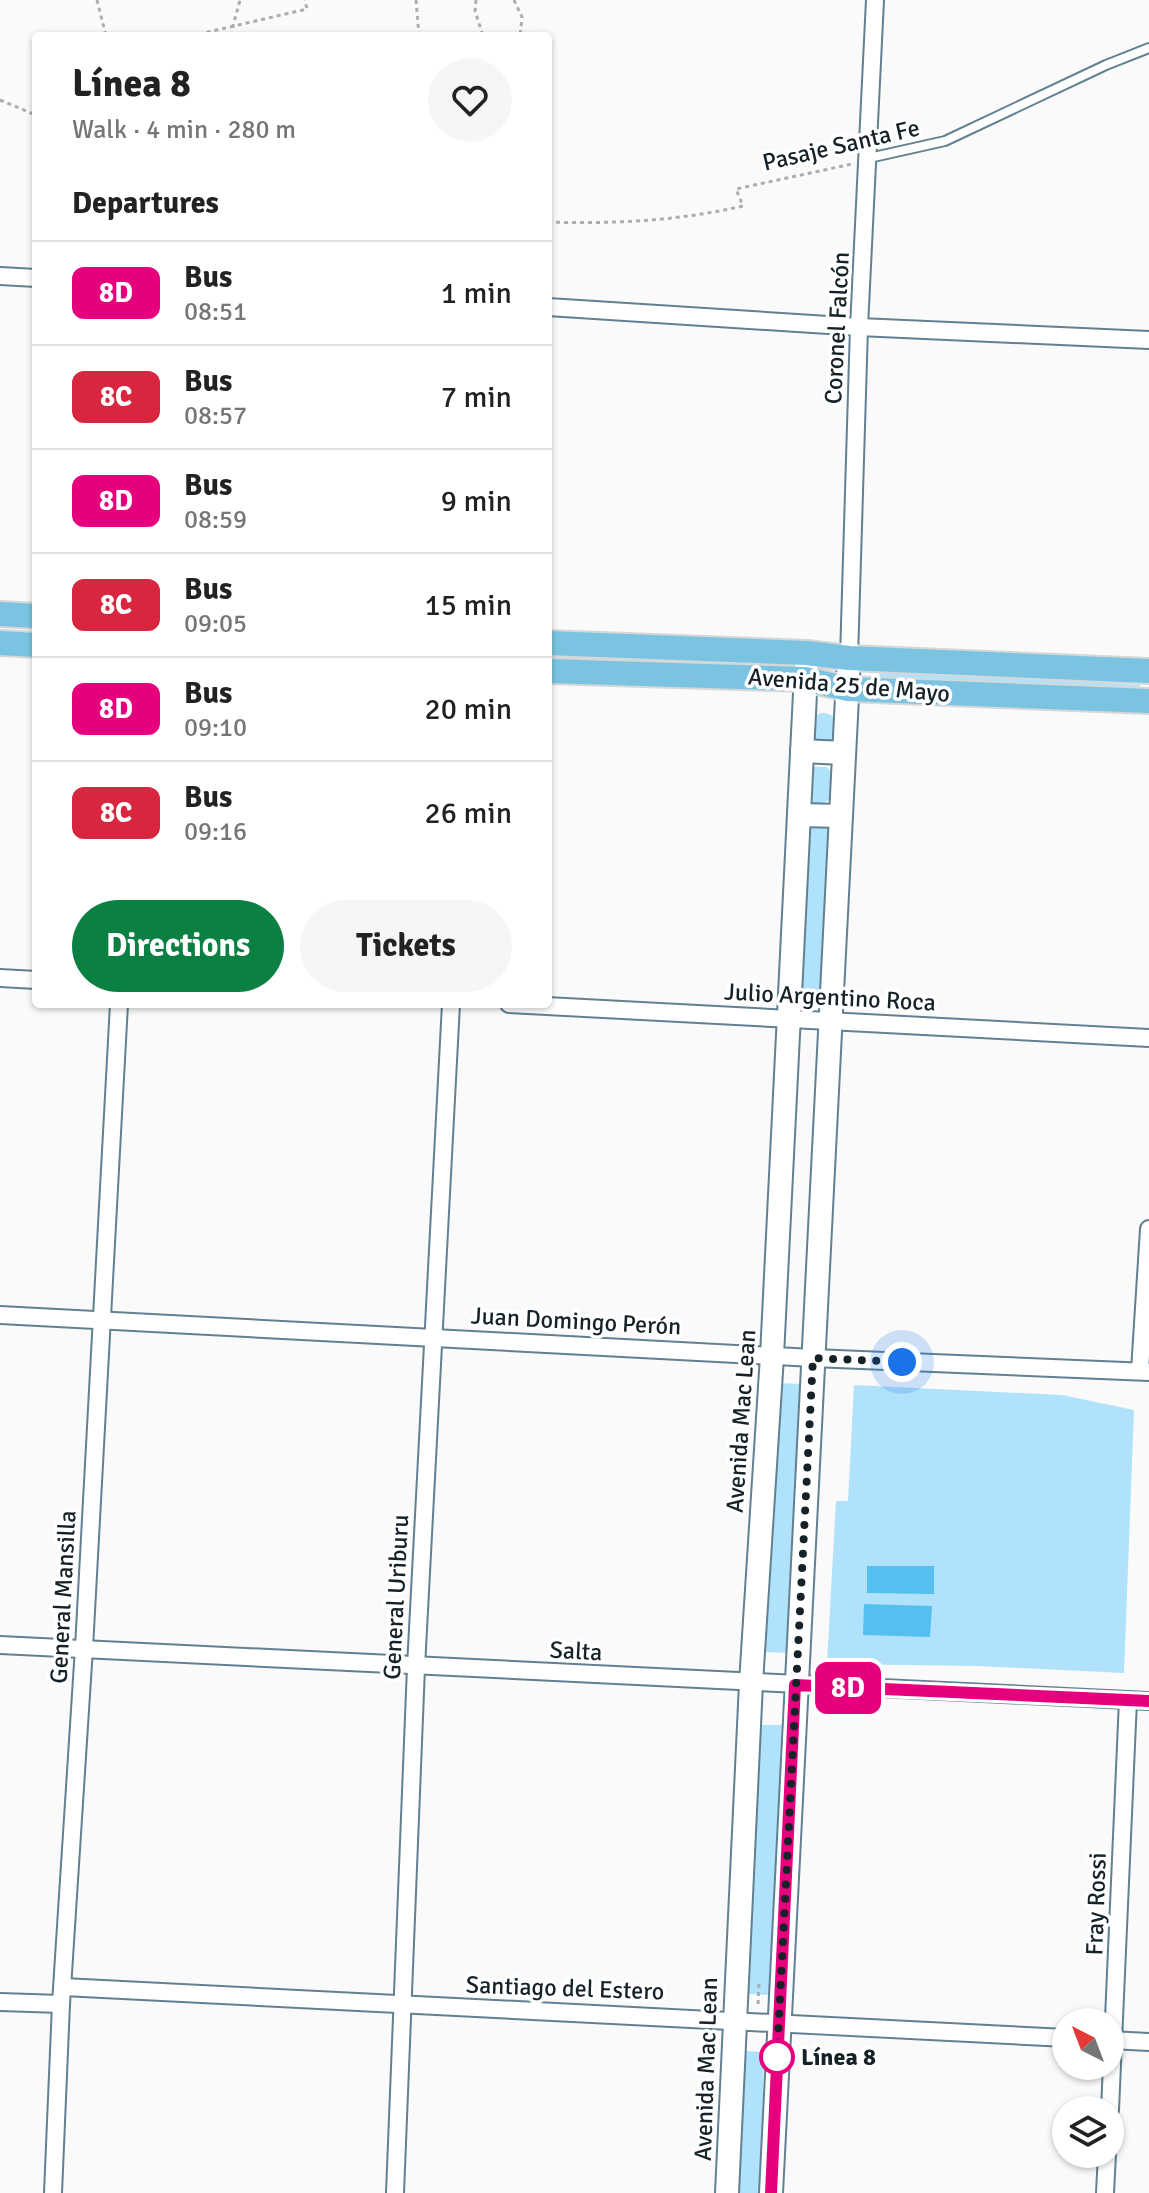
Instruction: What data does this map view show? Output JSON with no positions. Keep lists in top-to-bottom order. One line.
{"streets":{"main road":["Avenida 25 de Mayo","Avenida Mac Lean"],"street":["Coronel Falcón","Julio Argentino Roca","Juan Domingo Perón","General Mansilla","General Uriburu","Salta","Fray Rossi","Santiago del Estero"],"lane":["Pasaje Santa Fe"]},"crossings":[["Pasaje Santa Fe","Coronel Falcón"],["Coronel Falcón","Avenida 25 de Mayo"],["Avenida 25 de Mayo","Avenida Mac Lean"],["Julio Argentino Roca","Avenida Mac Lean"],["Juan Domingo Perón","Avenida Mac Lean"],["Juan Domingo Perón","General Mansilla"],["Juan Domingo Perón","General Uriburu"],["Avenida Mac Lean","Salta"],["Avenida Mac Lean","Santiago del Estero"],["General Mansilla","Salta"],["General Mansilla","Santiago del Estero"],["General Uriburu","Salta"],["General Uriburu","Santiago del Estero"],["Salta","Fray Rossi"]],"places":["Línea 8"],"lines":["bus line 8D"],"north":"top left","page":{"on_map":"8D","heading":[["Línea 8","Walk · 4 min · 280 m"],"Departures"],"list":[{"mark":"8D","name":"Bus","note":"08:51","value":"1 min"},{"mark":"8C","name":"Bus","note":"08:57","value":"7 min"},{"mark":"8D","name":"Bus","note":"08:59","value":"9 min"},{"mark":"8C","name":"Bus","note":"09:05","value":"15 min"},{"mark":"8D","name":"Bus","note":"09:10","value":"20 min"},{"mark":"8C","name":"Bus","note":"09:16","value":"26 min"}],"buttons":["Directions","Tickets"]}}
